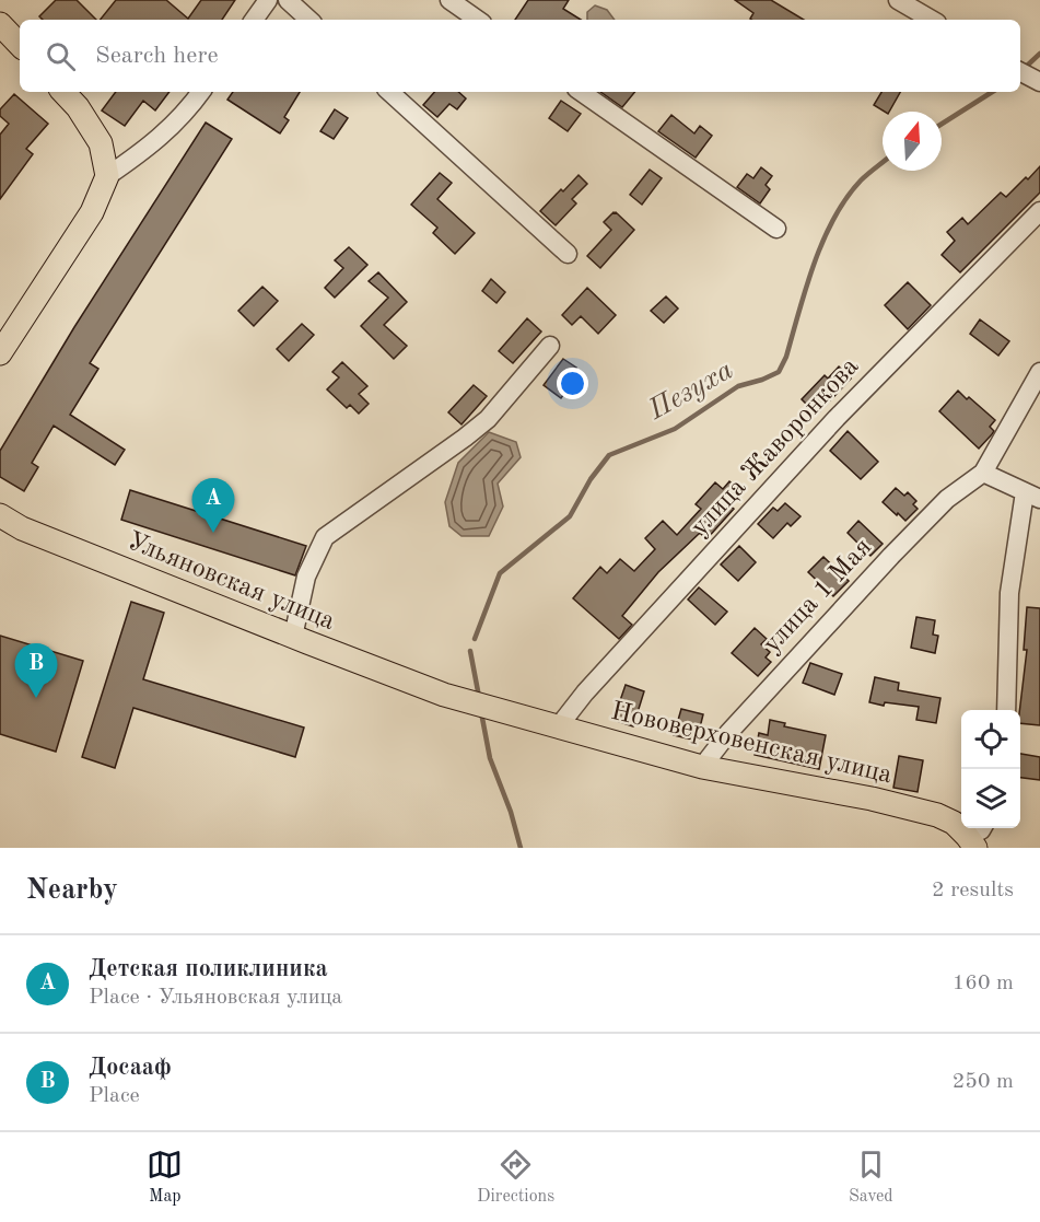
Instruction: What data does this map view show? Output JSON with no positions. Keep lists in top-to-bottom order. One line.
{"streets":{"main road":["Ульяновская улица","Нововерховенская улица"],"street":["улица Жаворонкова","улица 1 Мая"]},"crossings":[["улица Жаворонкова","Нововерховенская улица"],["Ульяновская улица","Нововерховенская улица"],["улица 1 Мая","Нововерховенская улица"]],"water":["Пезуха"],"north":"top","page":{"search":"Search here","pins":["A","B"],"heading":["Nearby","2 results"],"list":[{"mark":"A","name":"Детская поликлиника","note":"Place · Ульяновская улица","value":"160 m"},{"mark":"B","name":"Досааф","note":"Place","value":"250 m"}],"nav":["Map","Directions","Saved"]}}
